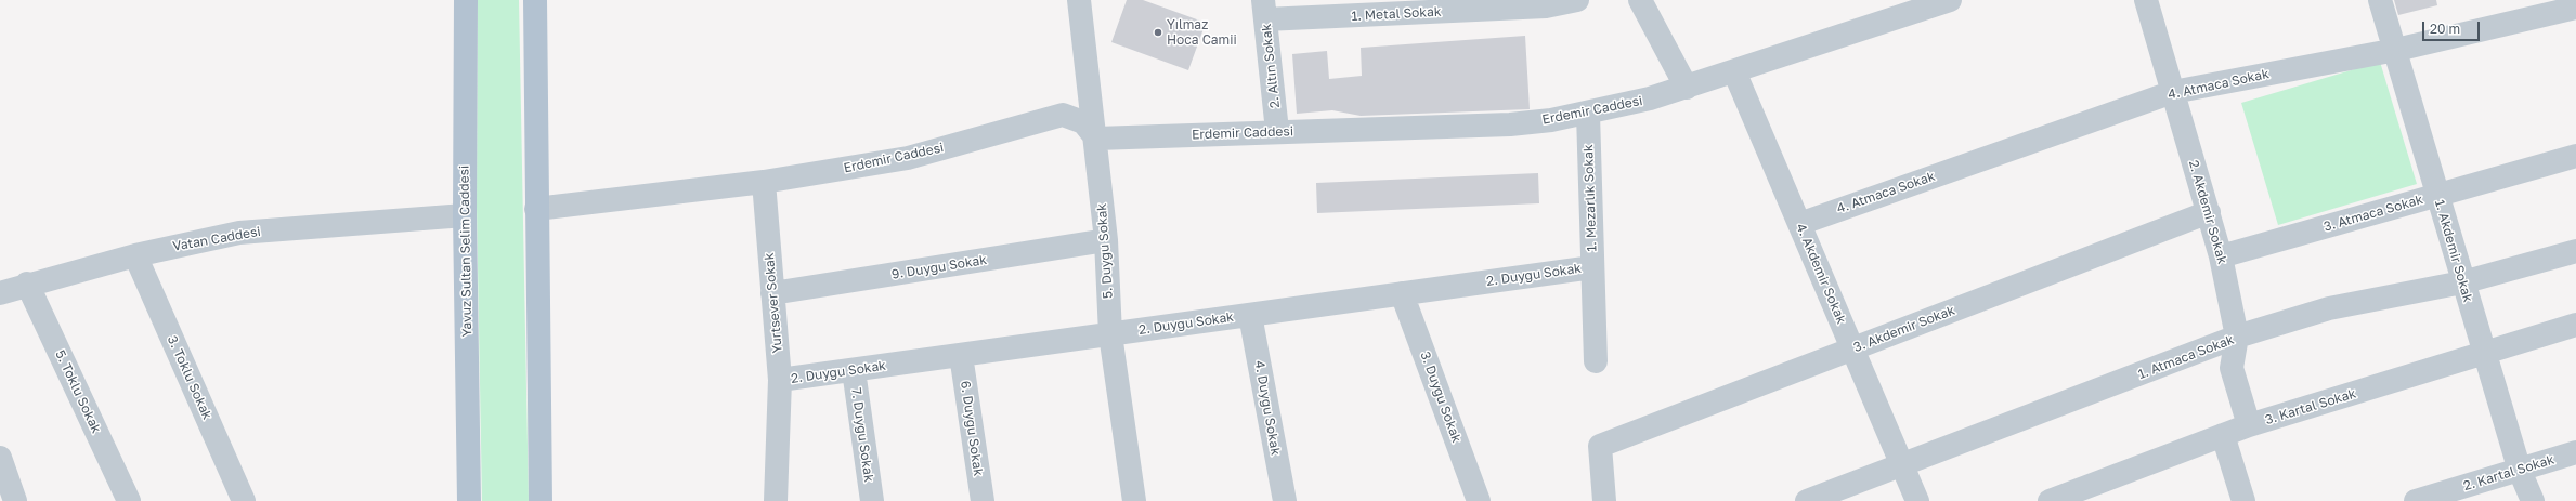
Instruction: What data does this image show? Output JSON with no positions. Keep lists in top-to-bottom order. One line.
{"streets":{"main road":["Yavuz Sultan Selim Caddesi"],"street":["1. Metal Sokak","2. Altın Sokak","4. Atmaca Sokak","Erdemir Caddesi","1. Mezarlık Sokak","2. Akdemir Sokak","3. Atmaca Sokak","Vatan Caddesi","5. Duygu Sokak","1. Akdemir Sokak","9. Duygu Sokak","4. Akdemir Sokak","2. Duygu Sokak","Yurtsever Sokak","3. Akdemir Sokak","1. Atmaca Sokak","3. Toklu Sokak","5. Toklu Sokak","3. Duygu Sokak","3. Kartal Sokak","4. Duygu Sokak","6. Duygu Sokak","7. Duygu Sokak","2. Kartal Sokak"]},"crossings":[["1. Metal Sokak","2. Altın Sokak"],["2. Altın Sokak","Erdemir Caddesi"],["4. Atmaca Sokak","2. Akdemir Sokak"],["4. Atmaca Sokak","1. Akdemir Sokak"],["4. Atmaca Sokak","4. Akdemir Sokak"],["Erdemir Caddesi","1. Mezarlık Sokak"],["Erdemir Caddesi","5. Duygu Sokak"],["Erdemir Caddesi","4. Akdemir Sokak"],["Erdemir Caddesi","Yurtsever Sokak"],["1. Mezarlık Sokak","2. Duygu Sokak"],["2. Akdemir Sokak","3. Atmaca Sokak"],["2. Akdemir Sokak","3. Akdemir Sokak"],["2. Akdemir Sokak","1. Atmaca Sokak"],["2. Akdemir Sokak","3. Kartal Sokak"],["3. Atmaca Sokak","1. Akdemir Sokak"],["Vatan Caddesi","Yavuz Sultan Selim Caddesi"],["Vatan Caddesi","3. Toklu Sokak"],["Vatan Caddesi","5. Toklu Sokak"],["5. Duygu Sokak","9. Duygu Sokak"],["5. Duygu Sokak","2. Duygu Sokak"],["1. Akdemir Sokak","1. Atmaca Sokak"],["1. Akdemir Sokak","3. Kartal Sokak"],["1. Akdemir Sokak","2. Kartal Sokak"],["9. Duygu Sokak","Yurtsever Sokak"],["4. Akdemir Sokak","3. Akdemir Sokak"],["4. Akdemir Sokak","1. Atmaca Sokak"],["2. Duygu Sokak","Yurtsever Sokak"],["2. Duygu Sokak","3. Duygu Sokak"],["2. Duygu Sokak","4. Duygu Sokak"],["2. Duygu Sokak","6. Duygu Sokak"],["2. Duygu Sokak","7. Duygu Sokak"]],"places":["Yılmaz Hoca Camii"],"scale_bar":"20 m"}
